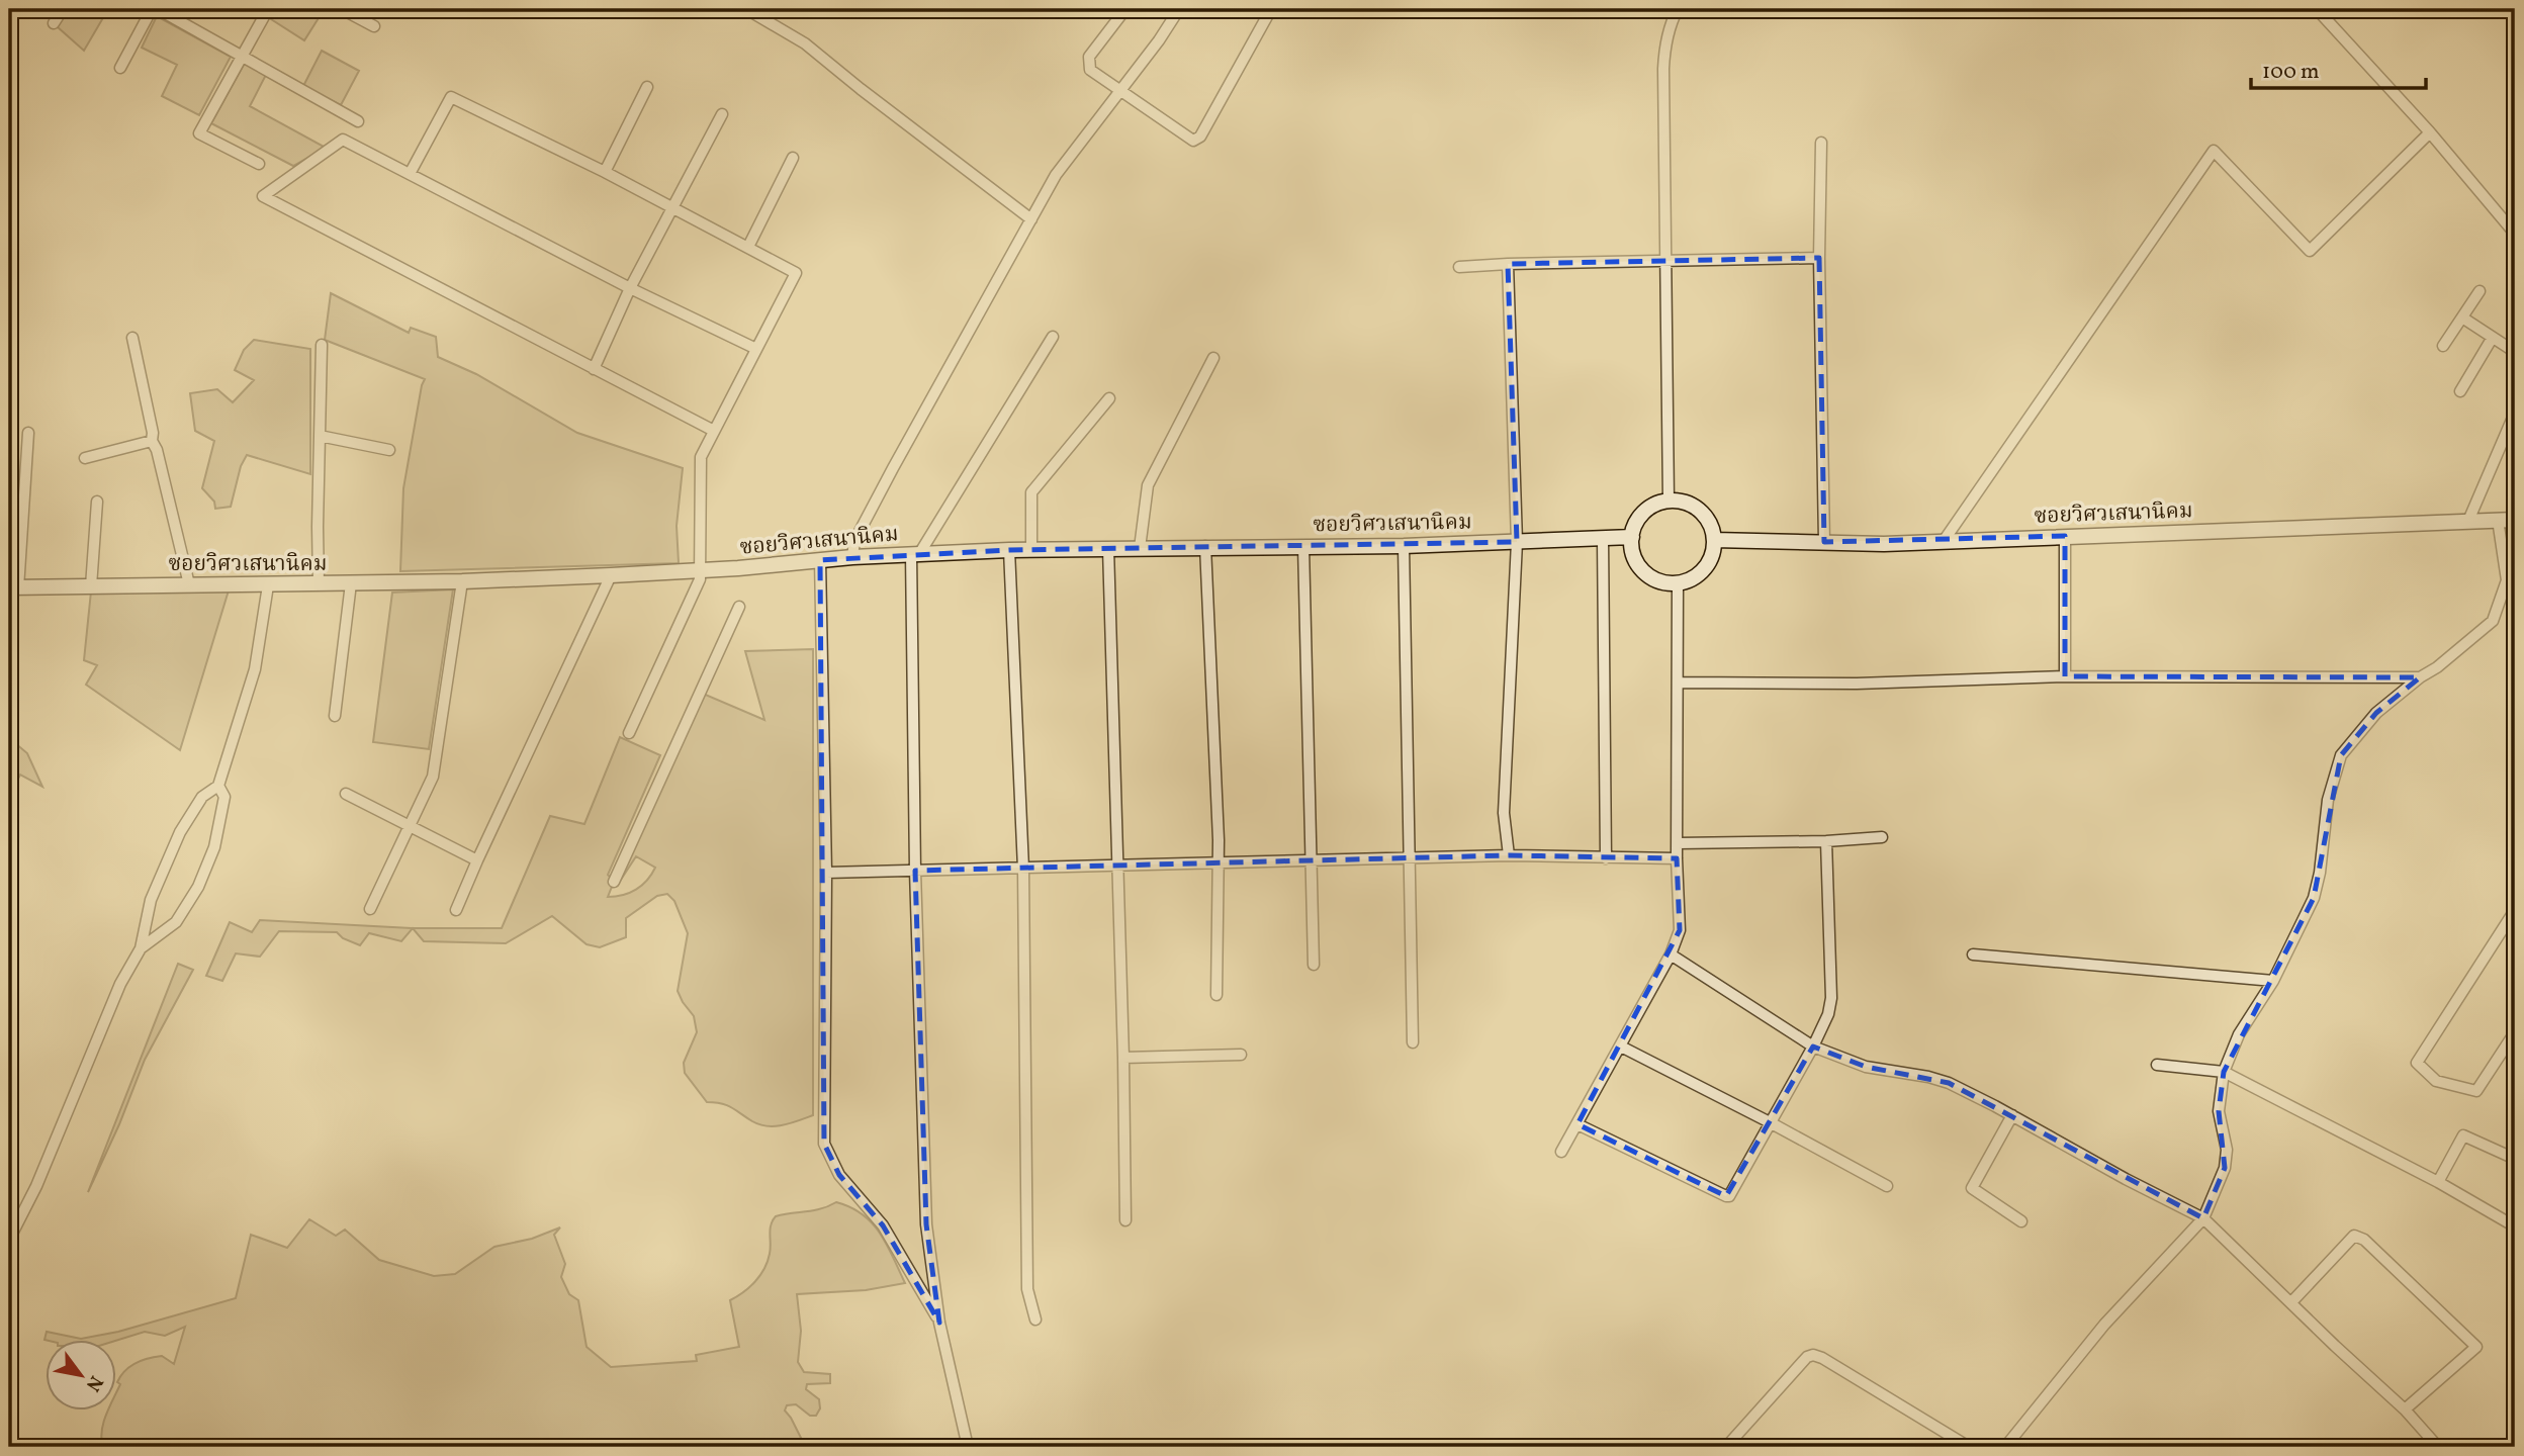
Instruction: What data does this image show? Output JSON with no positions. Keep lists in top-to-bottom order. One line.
{"streets":{"street":["ซอยวิศวเสนานิคม"]},"scale_bar":"100 m","north":"bottom right"}
